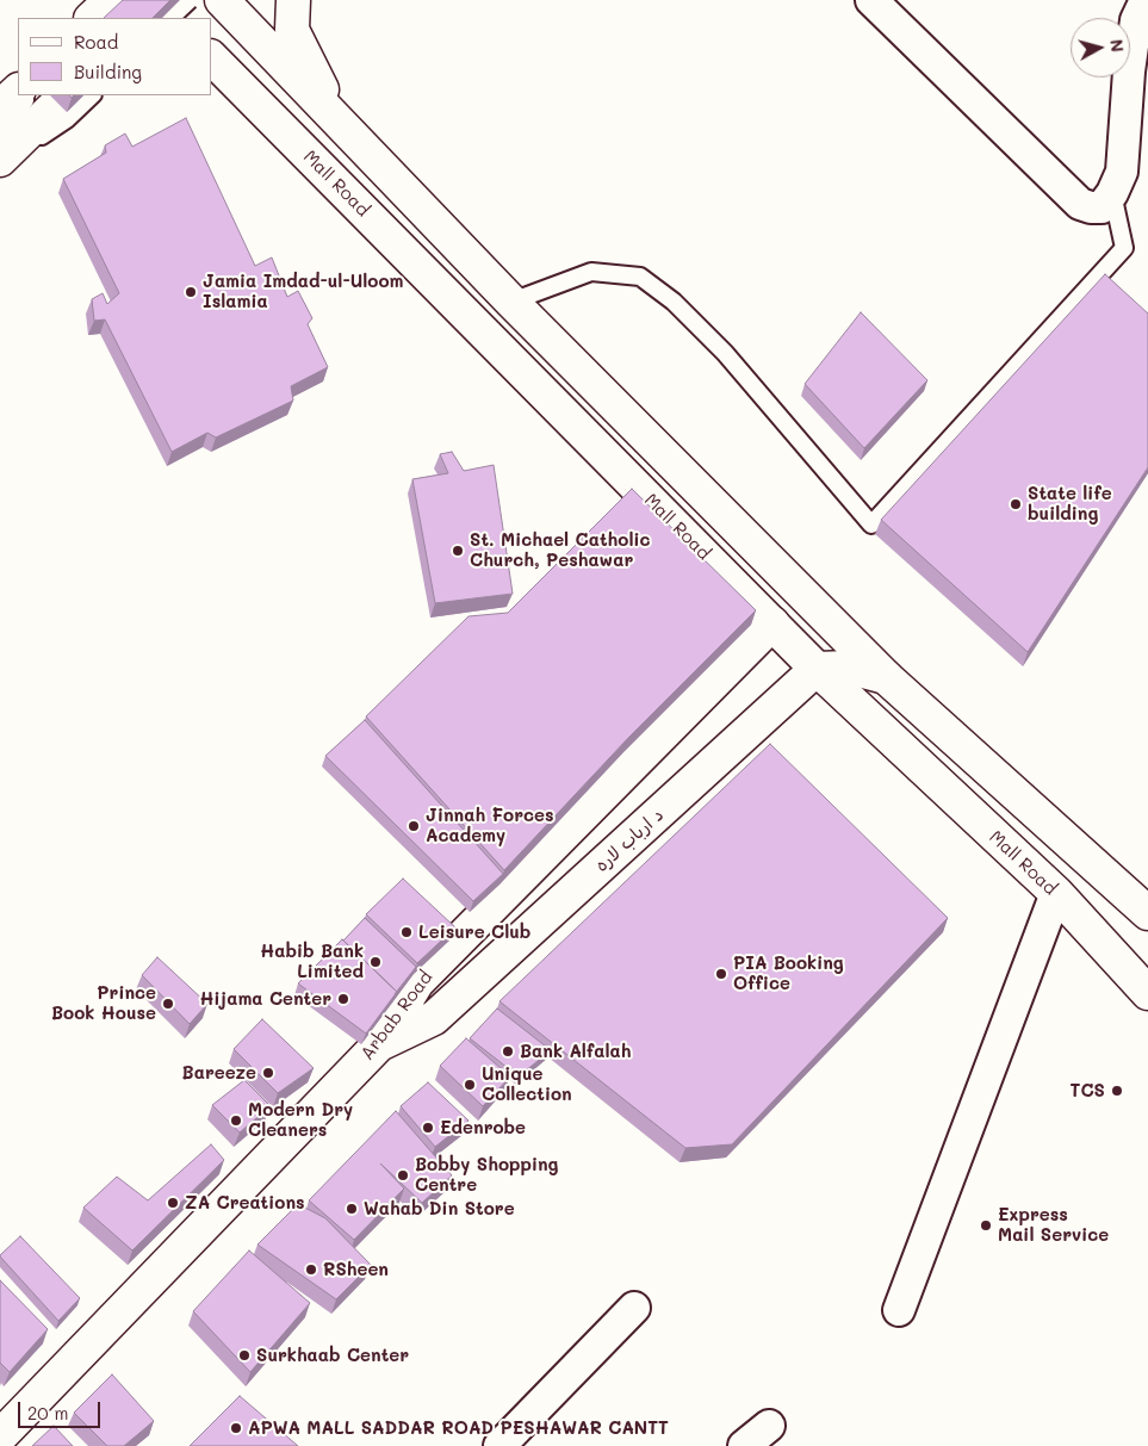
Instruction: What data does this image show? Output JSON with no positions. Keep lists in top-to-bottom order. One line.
{"streets":{"main road":["Mall Road","د ارباب لاره","Arbab Road"]},"crossings":[["Mall Road","د ارباب لاره"],["Mall Road","Arbab Road"],["د ارباب لاره","Arbab Road"]],"places":["Jamia Imdad-ul-Uloom Islamia","State life building","St. Michael Catholic Church, Peshawar","Jinnah Forces Academy","Leisure Club","Habib Bank Limited","PIA Booking Office","Hijama Center","Prince Book House","Bank Alfalah","Bareeze","Unique Collection","TCS","Modern Dry Cleaners","Edenrobe","Bobby Shopping Centre","ZA Creations","Wahab Din Store","Express Mail Service","RSheen","Surkhaab Center","APWA MALL SADDAR ROAD PESHAWAR CANTT"],"legend":["Road","Building"],"scale_bar":"20 m","north":"right"}
